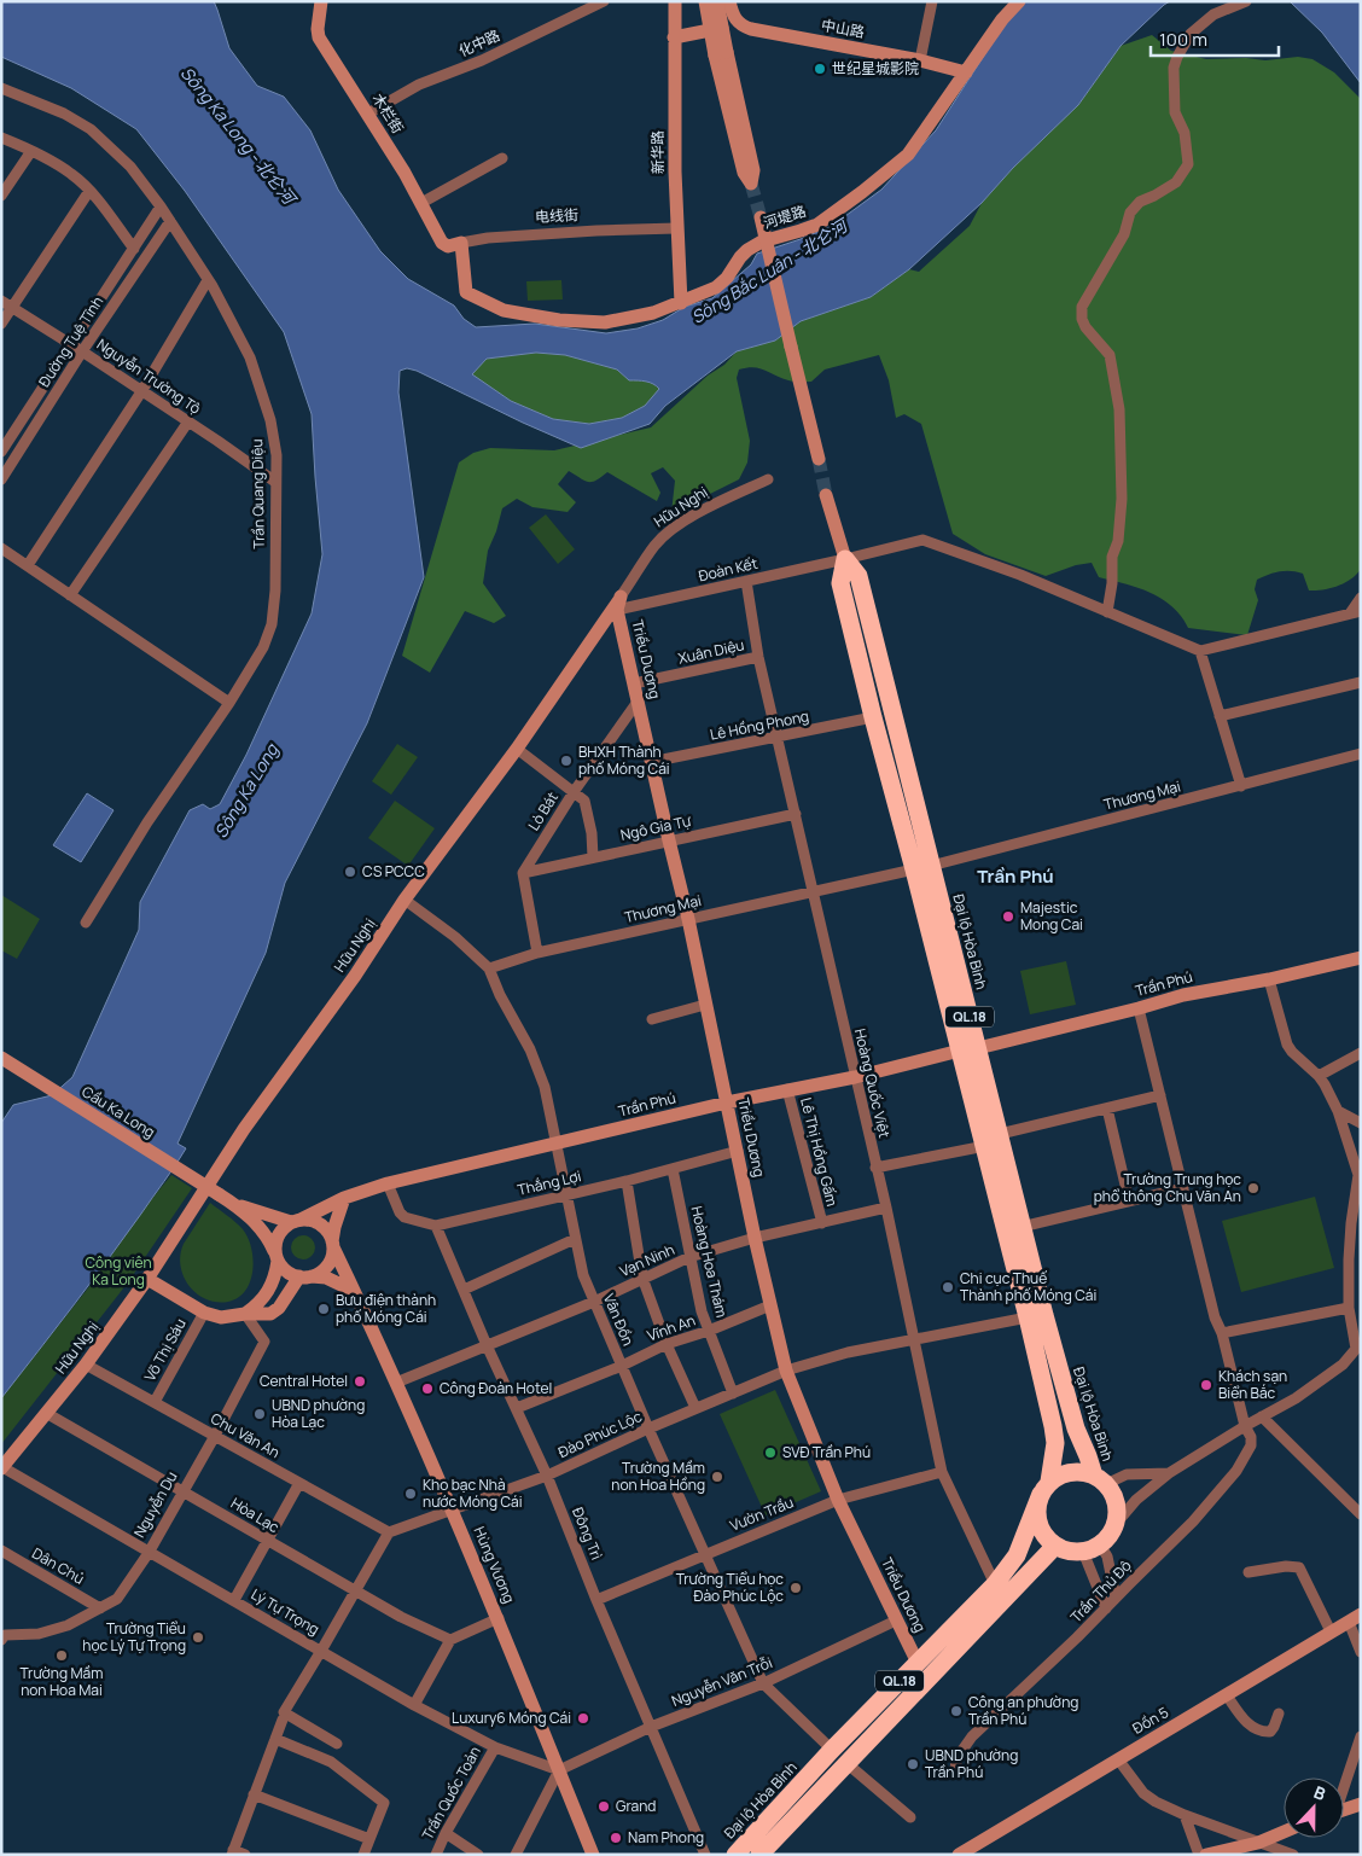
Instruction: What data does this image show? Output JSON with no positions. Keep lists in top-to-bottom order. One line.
{"streets":{"highway":["Đại lộ Hòa Bình","QL.18"],"street":["中山路","化中路","木栏街","新华路","电线街","河堤路","Đường Tuệ Tĩnh","Nguyễn Trường Tộ","Trần Quang Diệu","Hữu Nghị","Đoàn Kết","Xuân Diệu","Triều Dương","Lê Hồng Phong","Thương Mại","Lò Bát","Ngô Gia Tự","Trần Phú","Hoàng Quốc Việt","Cầu Ka Long","Lê Thị Hồng Gấm","Thắng Lợi","Vạn Ninh","Hoàng Hoa Thám","Vân Đồn","Vĩnh An","Võ Thị Sáu","Đào Phúc Lộc","Chu Văn An","Nguyễn Du","Vườn Trầu","Hòa Lạc","Đông Trì","Hùng Vương","Dân Chủ","Trần Thủ Độ","Lý Tự Trọng","Nguyễn Văn Trỗi","Đồn 5","Trần Quốc Toản"]},"crossings":[["中山路","河堤路"],["化中路","木栏街"],["木栏街","电线街"],["新华路","电线街"],["新华路","河堤路"],["电线街","河堤路"],["Đường Tuệ Tĩnh","Nguyễn Trường Tộ"],["Đường Tuệ Tĩnh","Trần Quang Diệu"],["Nguyễn Trường Tộ","Trần Quang Diệu"],["Hữu Nghị","Đoàn Kết"],["Hữu Nghị","Triều Dương"],["Hữu Nghị","Vân Đồn"],["Hữu Nghị","Chu Văn An"],["Hữu Nghị","Hòa Lạc"],["Hữu Nghị","Lý Tự Trọng"],["Đoàn Kết","Triều Dương"],["Đoàn Kết","Đại lộ Hòa Bình"],["Đoàn Kết","Hoàng Quốc Việt"],["Xuân Diệu","Triều Dương"],["Xuân Diệu","Hoàng Quốc Việt"],["Triều Dương","Lê Hồng Phong"],["Triều Dương","Thương Mại"],["Triều Dương","Lò Bát"],["Triều Dương","Ngô Gia Tự"],["Triều Dương","Đại lộ Hòa Bình"],["Triều Dương","Trần Phú"],["Triều Dương","Thắng Lợi"],["Triều Dương","Vạn Ninh"],["Triều Dương","Vĩnh An"],["Triều Dương","Đào Phúc Lộc"],["Triều Dương","Vườn Trầu"],["Triều Dương","Nguyễn Văn Trỗi"],["Lê Hồng Phong","Đại lộ Hòa Bình"],["Lê Hồng Phong","Hoàng Quốc Việt"],["Thương Mại","Đại lộ Hòa Bình"],["Thương Mại","Hoàng Quốc Việt"],["Thương Mại","Vân Đồn"],["Lò Bát","Ngô Gia Tự"],["Ngô Gia Tự","Hoàng Quốc Việt"],["Đại lộ Hòa Bình","Trần Phú"],["Đại lộ Hòa Bình","QL.18"],["Đại lộ Hòa Bình","Hoàng Quốc Việt"],["Đại lộ Hòa Bình","Vân Đồn"],["Đại lộ Hòa Bình","Đào Phúc Lộc"],["Trần Phú","Hoàng Quốc Việt"],["Trần Phú","Lê Thị Hồng Gấm"],["Trần Phú","Thắng Lợi"],["Trần Phú","Vân Đồn"],["Trần Phú","Hùng Vương"],["Trần Phú","Trần Thủ Độ"],["Hoàng Quốc Việt","Vạn Ninh"],["Hoàng Quốc Việt","Đào Phúc Lộc"],["Hoàng Quốc Việt","Vườn Trầu"],["Lê Thị Hồng Gấm","Vạn Ninh"],["Thắng Lợi","Hoàng Hoa Thám"],["Thắng Lợi","Vân Đồn"],["Thắng Lợi","Đông Trì"],["Vạn Ninh","Hoàng Hoa Thám"],["Vạn Ninh","Vân Đồn"],["Vạn Ninh","Đông Trì"],["Vạn Ninh","Hùng Vương"],["Hoàng Hoa Thám","Vĩnh An"],["Hoàng Hoa Thám","Đào Phúc Lộc"],["Vân Đồn","Vĩnh An"],["Vân Đồn","Đào Phúc Lộc"],["Vân Đồn","Vườn Trầu"],["Vân Đồn","Nguyễn Văn Trỗi"],["Vĩnh An","Đông Trì"],["Võ Thị Sáu","Chu Văn An"],["Đào Phúc Lộc","Chu Văn An"],["Đào Phúc Lộc","Đông Trì"],["Đào Phúc Lộc","Hùng Vương"],["Chu Văn An","Nguyễn Du"],["Nguyễn Du","Hòa Lạc"],["Nguyễn Du","Dân Chủ"],["Nguyễn Du","Lý Tự Trọng"],["Vườn Trầu","Đông Trì"],["Đông Trì","Nguyễn Văn Trỗi"],["Hùng Vương","Lý Tự Trọng"],["Hùng Vương","Nguyễn Văn Trỗi"],["Lý Tự Trọng","Nguyễn Văn Trỗi"],["Lý Tự Trọng","Trần Quốc Toản"]],"districts":["Trần Phú"],"water":["Sông Ka Long - 北仑河","Sông Bắc Luân - 北仑河","Sông Ka Long"],"parks":["Công viên Ka Long"],"places":["世纪星城影院","BHXH Thành phố Móng Cái","CS PCCC","Majestic Mong Cai","Trường Trung học phổ thông Chu Văn An","Chi cục Thuế Thành phố Móng Cái","Bưu điện thành phố Móng Cái","Central Hotel","Khách sạn Biển Bắc","Công Đoàn Hotel","UBND phường Hòa Lạc","SVĐ Trần Phú","Trường Mầm non Hoa Hồng","Kho bạc Nhà nước Móng Cái","Trường Tiểu học Đào Phúc Lộc","Trường Tiểu học Lý Tự Trọng","Trường Mầm non Hoa Mai","Công an phường Trần Phú","Luxury6 Móng Cái","UBND phường Trần Phú","Grand","Nam Phong"],"scale_bar":"100 m","north":"top"}
